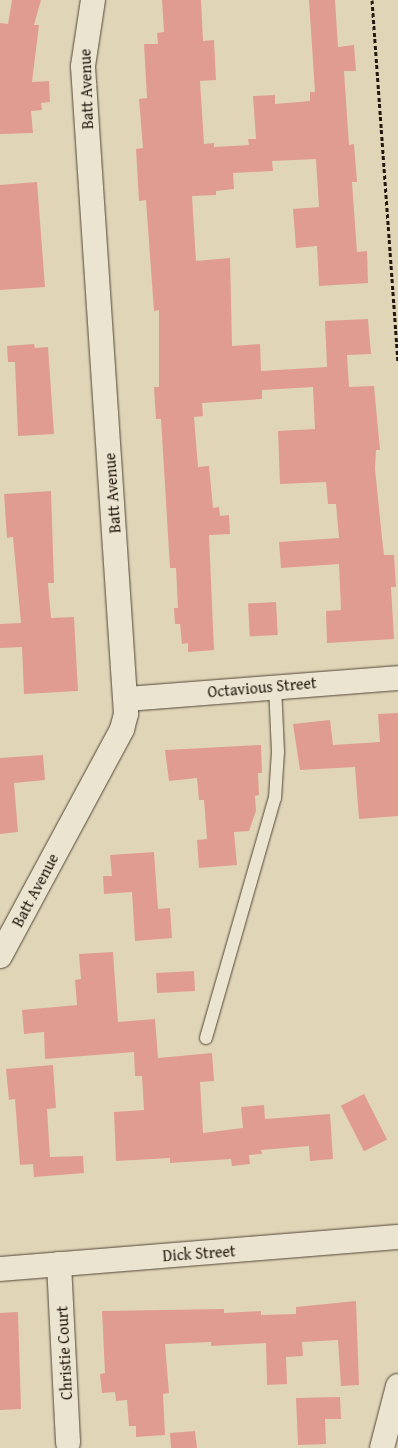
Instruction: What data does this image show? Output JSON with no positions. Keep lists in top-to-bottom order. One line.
{"streets":{"street":["Batt Avenue","Octavious Street","Dick Street","Christie Court"]},"crossings":[["Batt Avenue","Octavious Street"],["Dick Street","Christie Court"]]}
